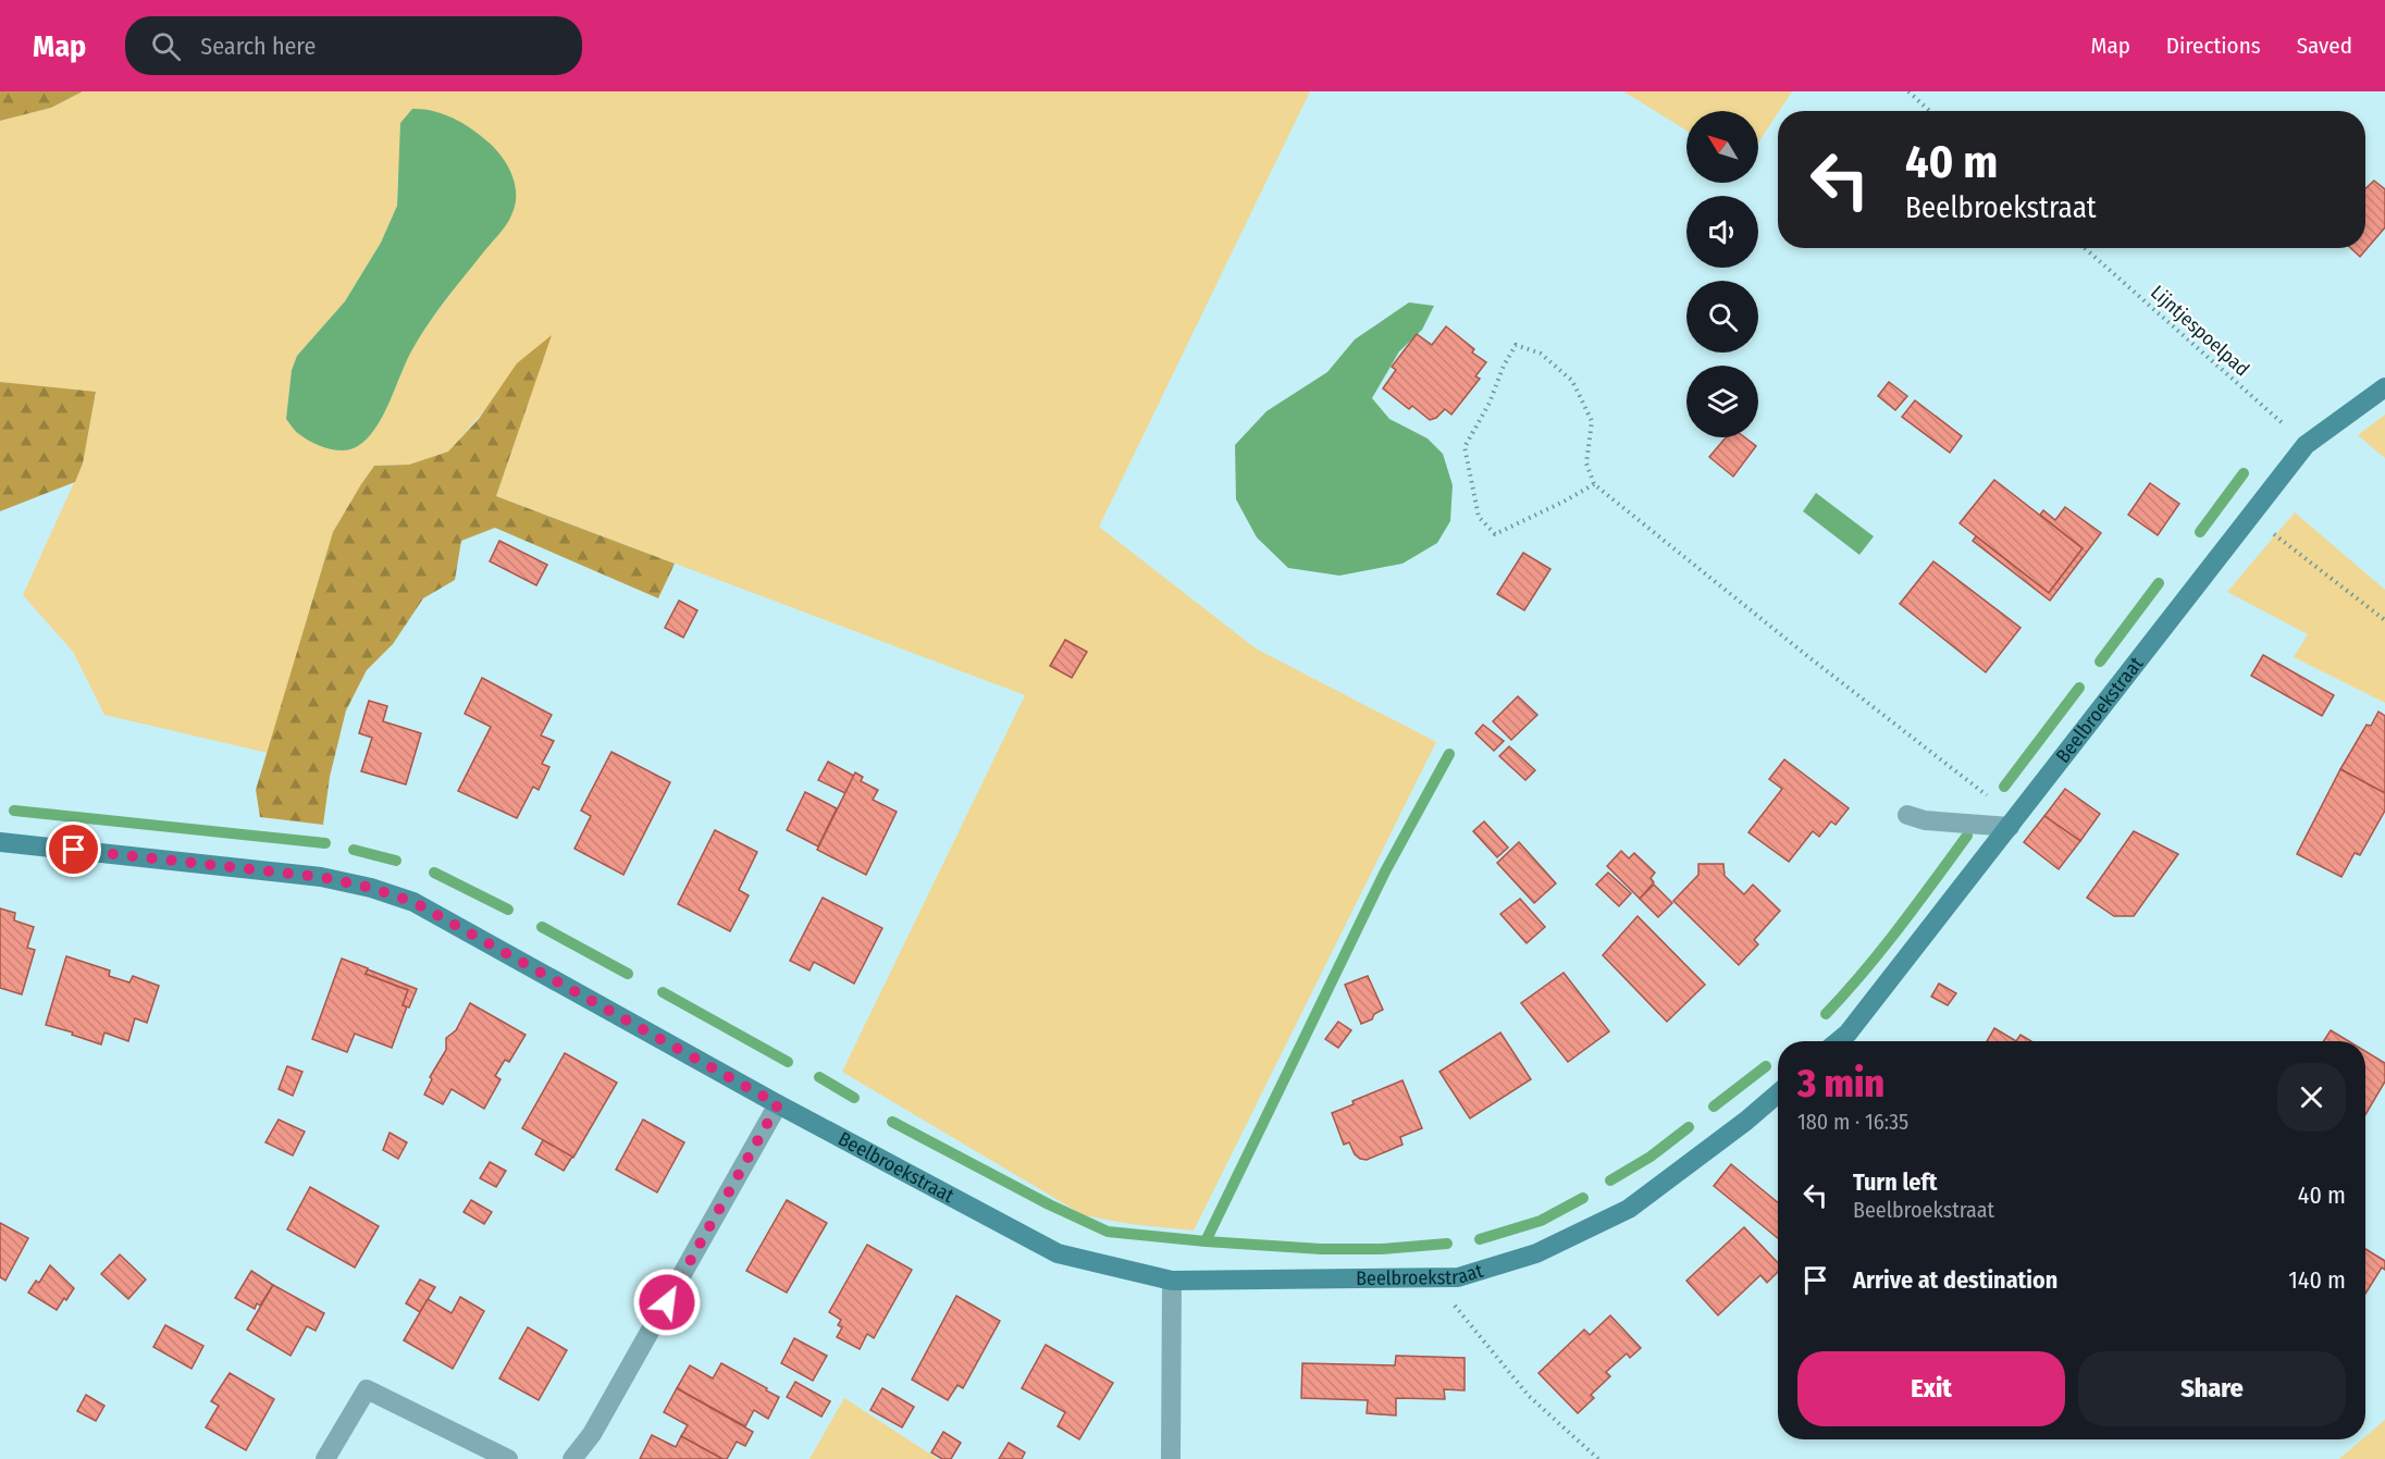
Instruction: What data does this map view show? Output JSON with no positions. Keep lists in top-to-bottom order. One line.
{"streets":{"street":["Beelbroekstraat"],"path":["Lijntjespoelpad"]},"crossings":[["Lijntjespoelpad","Beelbroekstraat"]],"north":"top left","page":{"header":"Map","search":"Search here","nav":["Map","Directions","Saved"],"turn":["40 m","Beelbroekstraat"],"heading":["3 min","180 m · 16:35"],"list":[{"name":"Turn left","note":"Beelbroekstraat","value":"40 m"},{"name":"Arrive at destination","value":"140 m"}],"buttons":["Exit","Share"]}}
